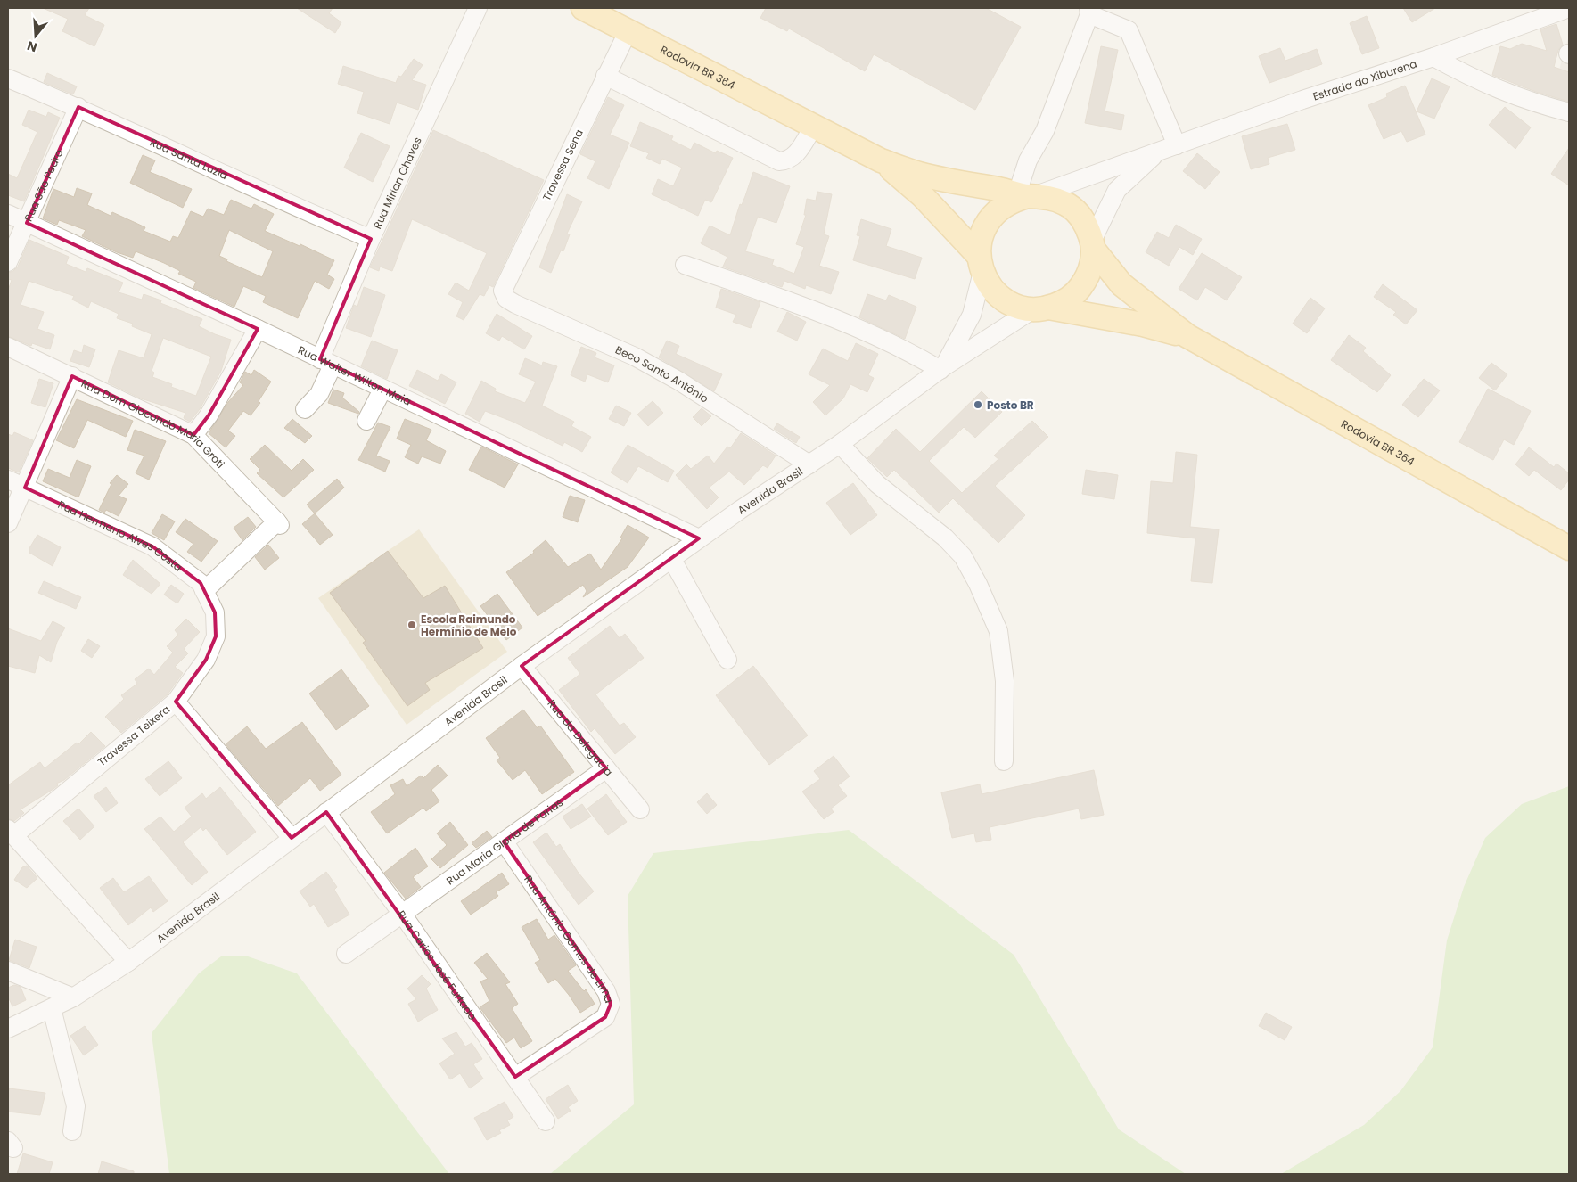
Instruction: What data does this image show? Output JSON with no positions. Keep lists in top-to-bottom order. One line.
{"streets":{"main road":["Rodovia BR 364"],"street":["Estrada do Xiburena","Rua Santa Luzia","Travessa Sena","Rua Mirian Chaves","Rua São Pedro","Beco Santo Antônio","Rua Walter Wilton Maia","Rua Dom Giocondo Maria Groti","Avenida Brasil","Rua Hermano Alves Costa","Travessa Teixera","Rua da Delegacia","Rua Maria Gloria de Farias","Rua Antônio Gomes de Lima","Rua Carios José Furtado"]},"crossings":[["Rodovia BR 364","Estrada do Xiburena"],["Rodovia BR 364","Travessa Sena"],["Rodovia BR 364","Avenida Brasil"],["Estrada do Xiburena","Avenida Brasil"],["Rua Santa Luzia","Rua Mirian Chaves"],["Rua Santa Luzia","Rua São Pedro"],["Travessa Sena","Beco Santo Antônio"],["Rua Mirian Chaves","Rua Walter Wilton Maia"],["Rua São Pedro","Rua Walter Wilton Maia"],["Beco Santo Antônio","Avenida Brasil"],["Rua Walter Wilton Maia","Avenida Brasil"],["Rua Dom Giocondo Maria Groti","Rua Hermano Alves Costa"],["Avenida Brasil","Rua da Delegacia"],["Avenida Brasil","Rua Carios José Furtado"],["Rua Hermano Alves Costa","Travessa Teixera"],["Rua da Delegacia","Rua Maria Gloria de Farias"],["Rua Maria Gloria de Farias","Rua Antônio Gomes de Lima"],["Rua Maria Gloria de Farias","Rua Carios José Furtado"],["Rua Antônio Gomes de Lima","Rua Carios José Furtado"]],"places":["Posto BR","Escola Raimundo Hermínio de Melo"],"north":"bottom"}
